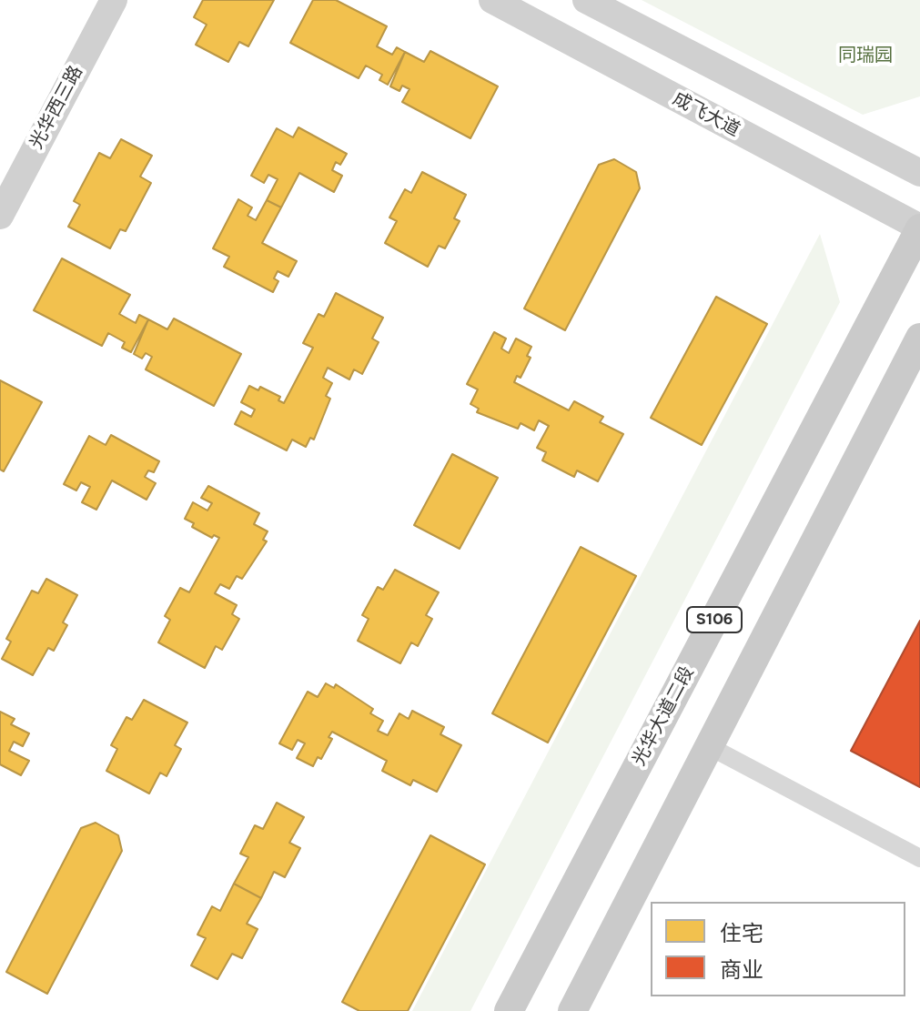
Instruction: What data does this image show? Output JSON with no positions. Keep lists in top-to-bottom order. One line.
{"streets":{"main road":["光华西三路","成飞大道","S106","光华大道二段"]},"crossings":[["成飞大道","光华大道二段"]],"parks":["同瑞园"],"legend":["住宅","商业"]}
